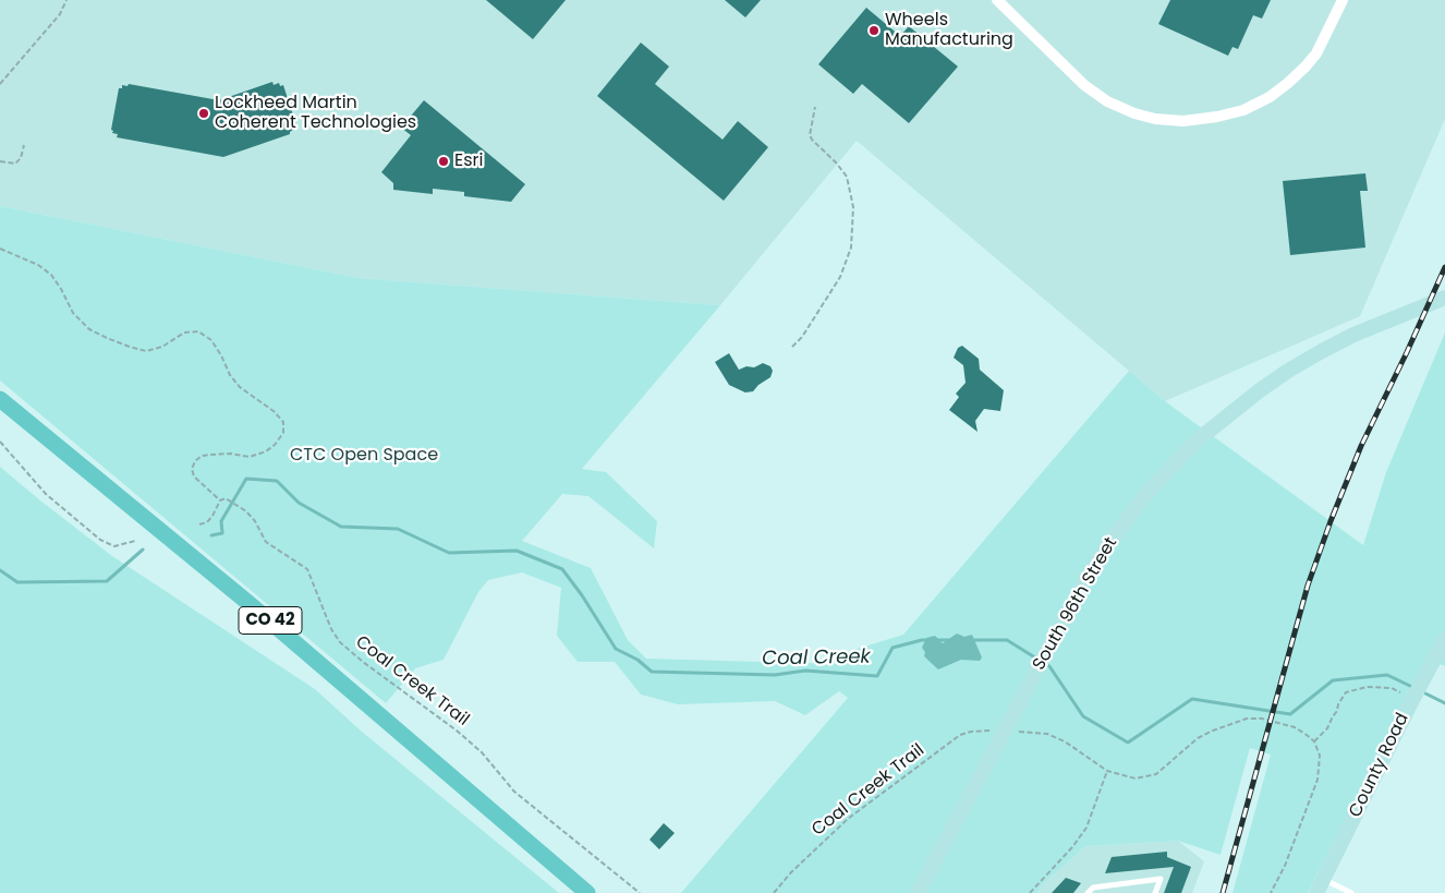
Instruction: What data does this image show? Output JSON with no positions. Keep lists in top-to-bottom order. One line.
{"streets":{"main road":["South 96th Street","CO 42","County Road"],"path":["Coal Creek Trail"]},"water":["Coal Creek"],"parks":["CTC Open Space"],"places":["Wheels Manufacturing","Lockheed Martin Coherent Technologies","Esri"]}
